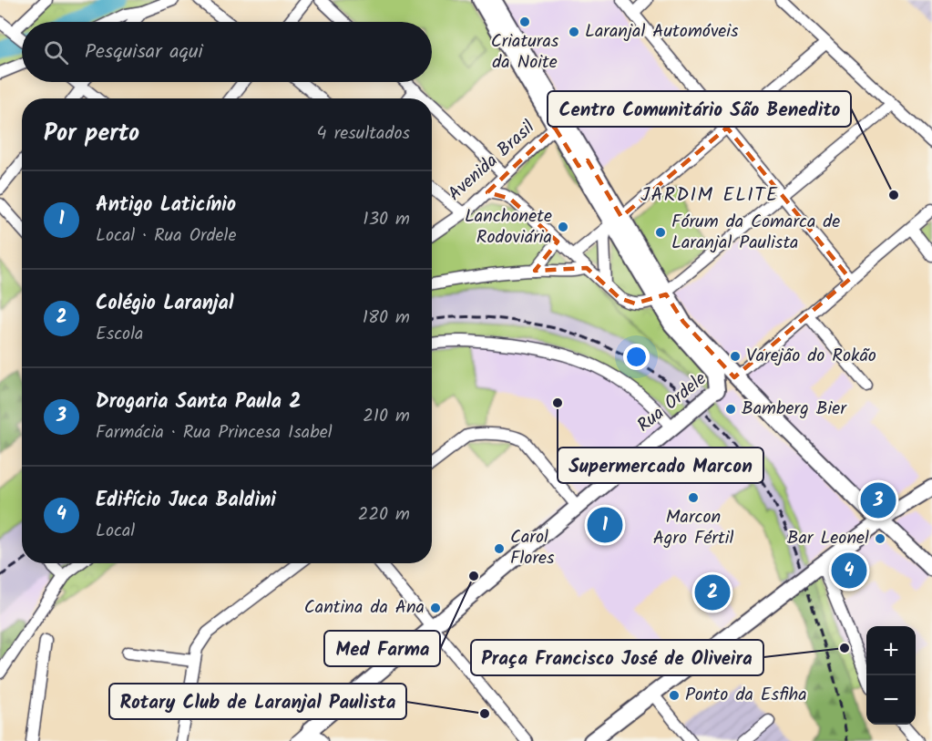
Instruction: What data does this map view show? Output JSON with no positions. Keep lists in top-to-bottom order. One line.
{"streets":{"main road":["Rua Ordele"],"street":["Avenida Brasil"]},"districts":["JARDIM ELITE"],"places":["Criaturas da Noite","Laranjal Automóveis","Centro Comunitário São Benedito","Lanchonete Rodoviária","Fórum da Comarca de Laranjal Paulista","Varejão do Rokão","Supermercado Marcon","Bamberg Bier","Marcon Agro Fértil","Bar Leonel","Carol Flores","Med Farma","Cantina da Ana","Praça Francisco José de Oliveira","Ponto da Esfiha","Rotary Club de Laranjal Paulista"],"page":{"search":"Pesquisar aqui","heading":["Por perto","4 resultados"],"list":[{"mark":"1","name":"Antigo Laticínio","note":"Local · Rua Ordele","value":"130 m"},{"mark":"2","name":"Colégio Laranjal","note":"Escola","value":"180 m"},{"mark":"3","name":"Drogaria Santa Paula 2","note":"Farmácia · Rua Princesa Isabel","value":"210 m"},{"mark":"4","name":"Edifício Juca Baldini","note":"Local","value":"220 m"}],"pins":["3","1","4","2"],"map_buttons":["+","−"]}}
